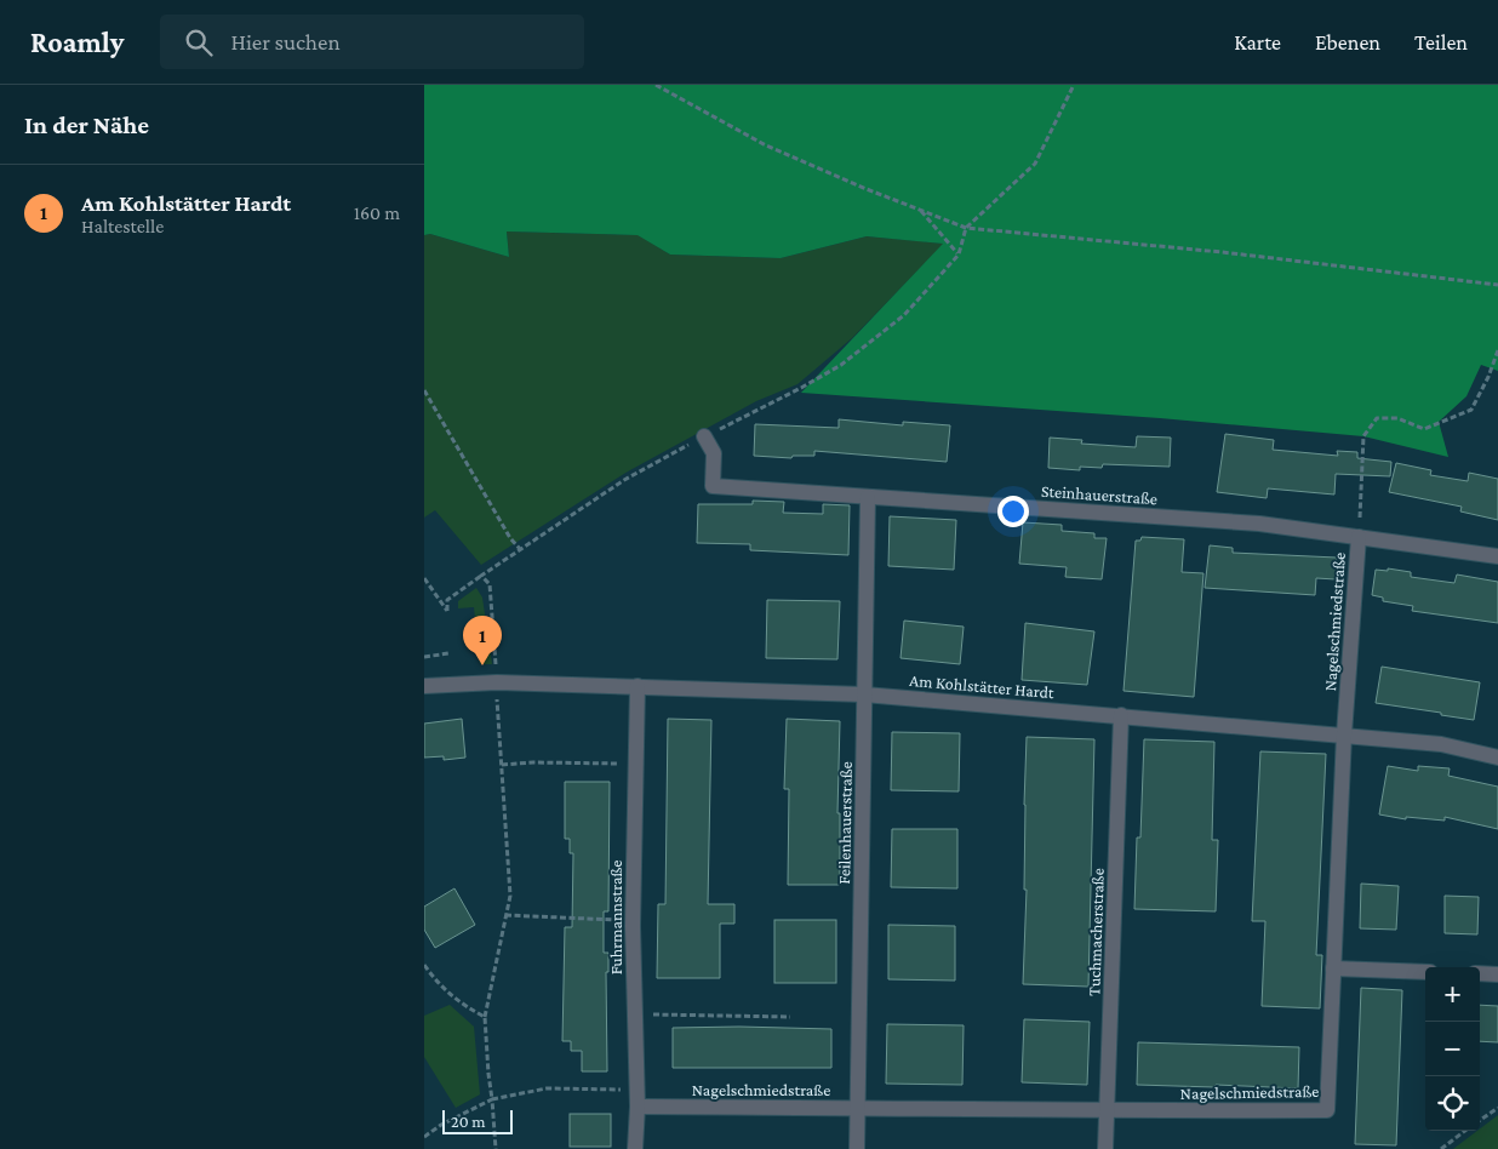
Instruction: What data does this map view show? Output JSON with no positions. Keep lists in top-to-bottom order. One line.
{"streets":{"street":["Steinhauerstraße","Nagelschmiedstraße","Am Kohlstätter Hardt","Feilenhauerstraße","Fuhrmannstraße","Tuchmacherstraße"]},"crossings":[["Steinhauerstraße","Nagelschmiedstraße"],["Steinhauerstraße","Feilenhauerstraße"],["Nagelschmiedstraße","Am Kohlstätter Hardt"],["Nagelschmiedstraße","Feilenhauerstraße"],["Nagelschmiedstraße","Fuhrmannstraße"],["Nagelschmiedstraße","Tuchmacherstraße"],["Am Kohlstätter Hardt","Feilenhauerstraße"],["Am Kohlstätter Hardt","Fuhrmannstraße"],["Am Kohlstätter Hardt","Tuchmacherstraße"]],"scale_bar":"20 m","page":{"header":"Roamly","search":"Hier suchen","nav":["Karte","Ebenen","Teilen"],"heading":"In der Nähe","list":[{"mark":"1","name":"Am Kohlstätter Hardt","note":"Haltestelle","value":"160 m"}],"pins":"1","map_buttons":["+","−"],"scale":"20 m"}}
